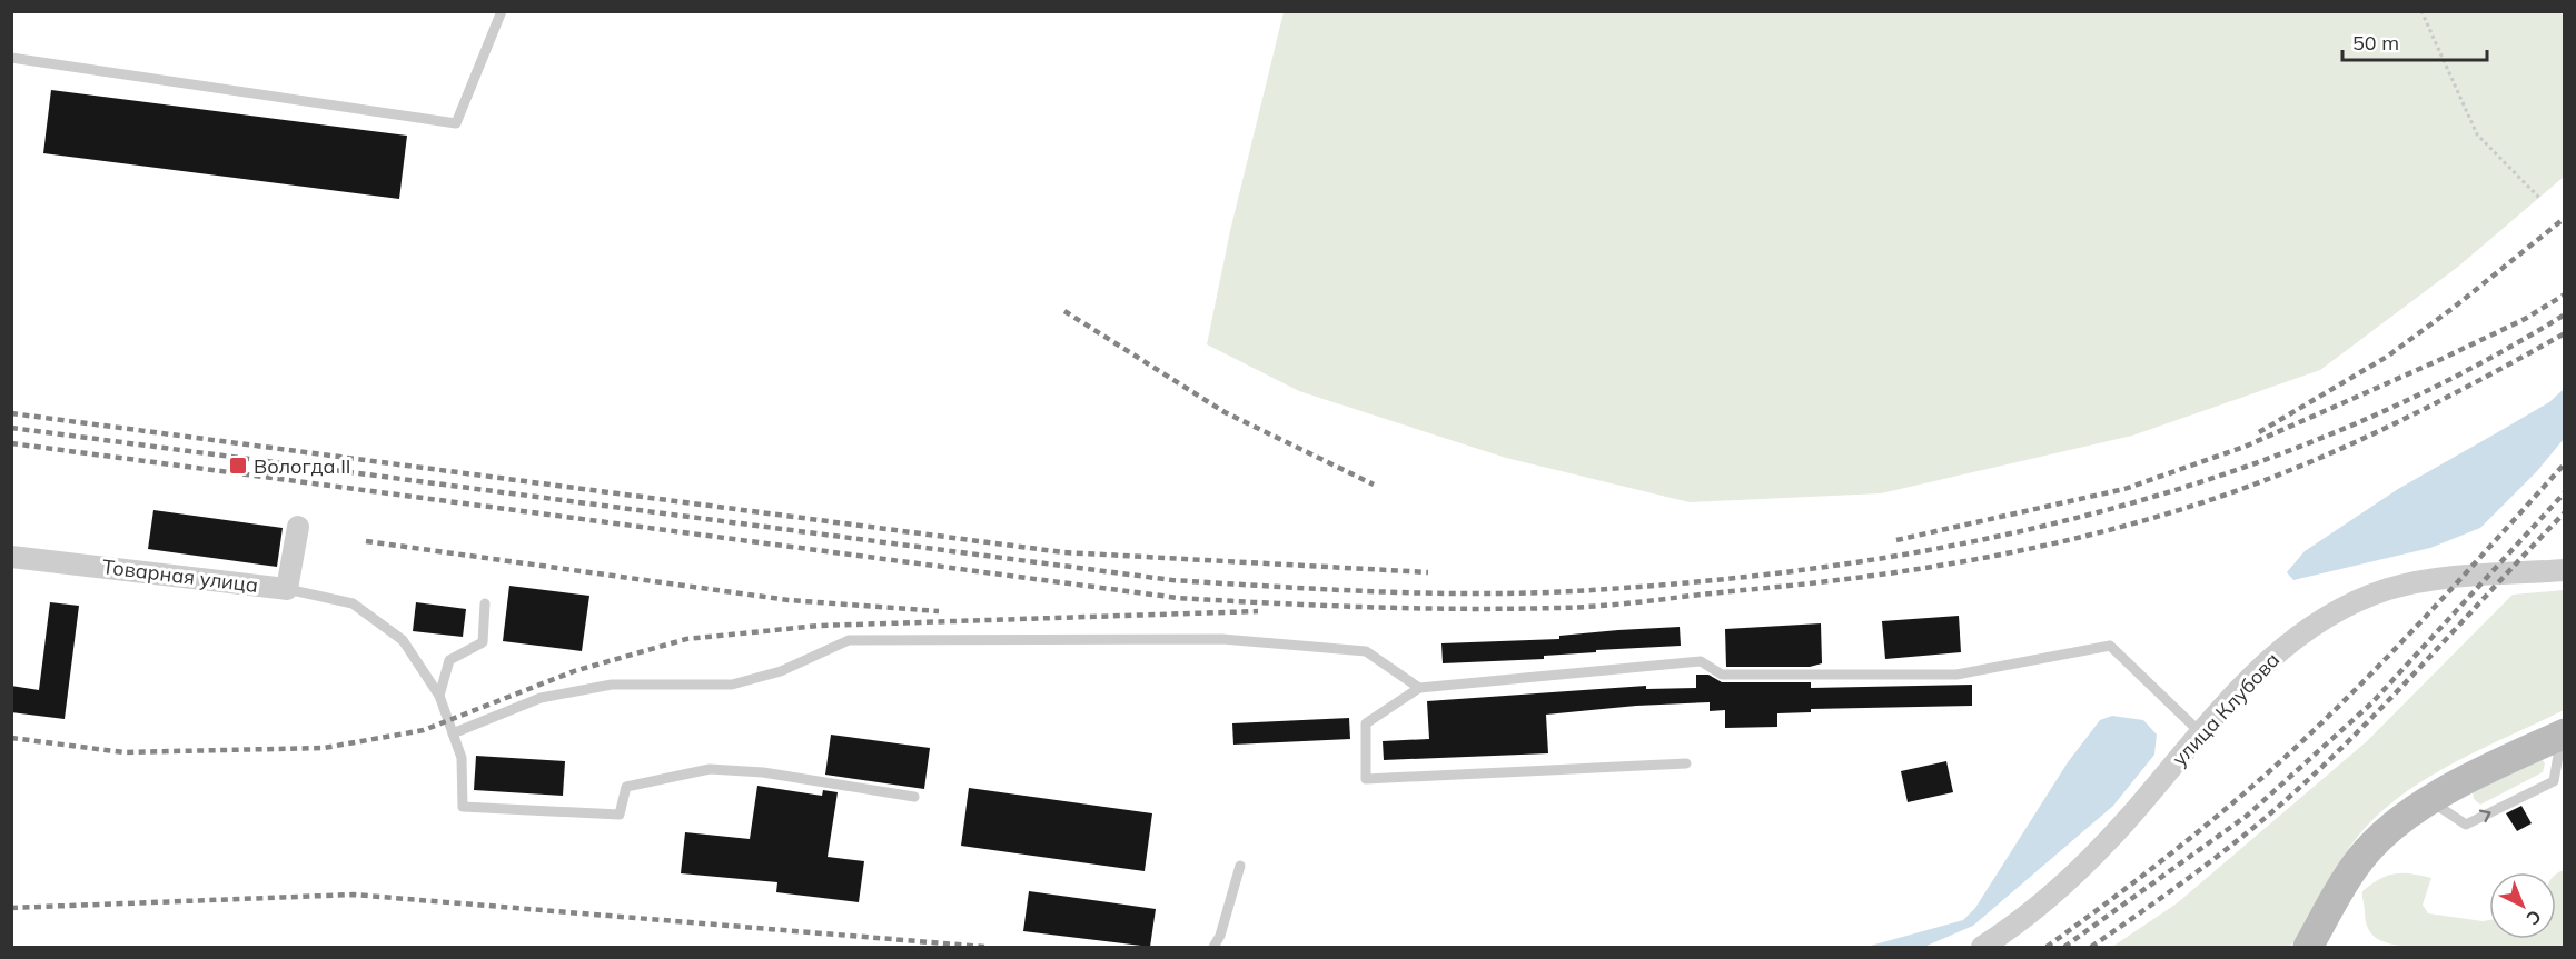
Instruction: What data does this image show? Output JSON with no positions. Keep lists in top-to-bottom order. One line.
{"streets":{"street":["Товарная улица","улица Клубова"]},"places":{"transit":["Вологда II"]},"scale_bar":"50 m","north":"bottom right"}
